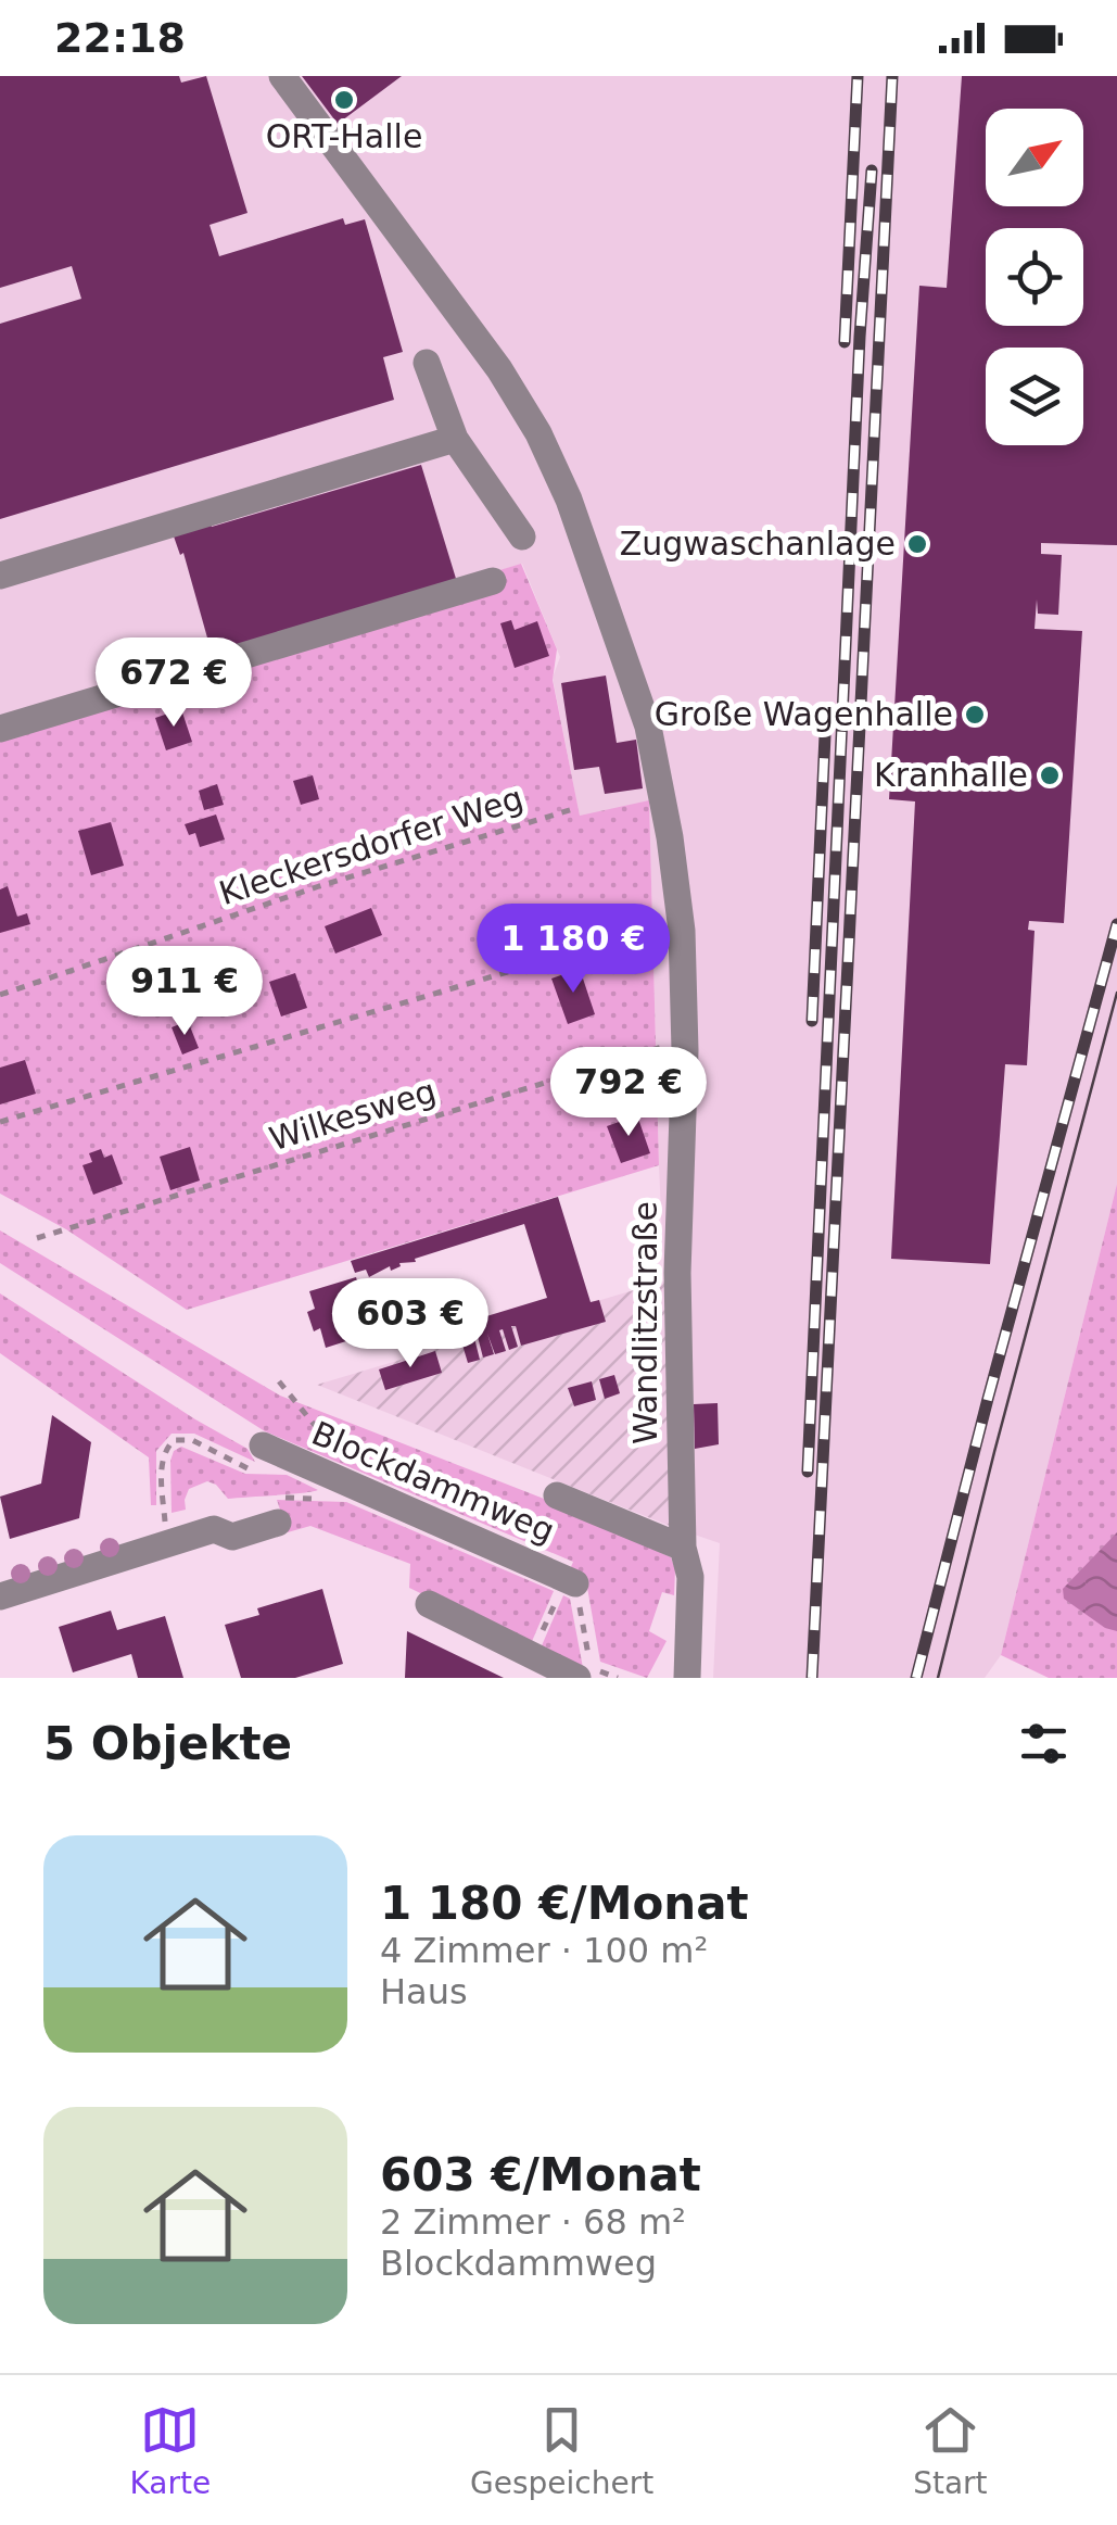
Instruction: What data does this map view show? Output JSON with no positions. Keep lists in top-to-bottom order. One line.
{"streets":{"street":["Wandlitzstraße","Blockdammweg"],"path":["Kleckersdorfer Weg","Wilkesweg"]},"crossings":[["Wilkesweg","Wandlitzstraße"],["Wandlitzstraße","Blockdammweg"]],"places":["ORT-Halle","Zugwaschanlage","Große Wagenhalle","Kranhalle"],"north":"top right","page":{"status":"22:18","price":["672 €","1 180 €","911 €","792 €","603 €"],"heading":"5 Objekte","list":[{"name":"1 180 €/Monat","note":"4 Zimmer · 100 m² · Haus"},{"name":"603 €/Monat","note":"2 Zimmer · 68 m² · Blockdammweg"}],"tabs":["Karte","Gespeichert","Start"]}}
